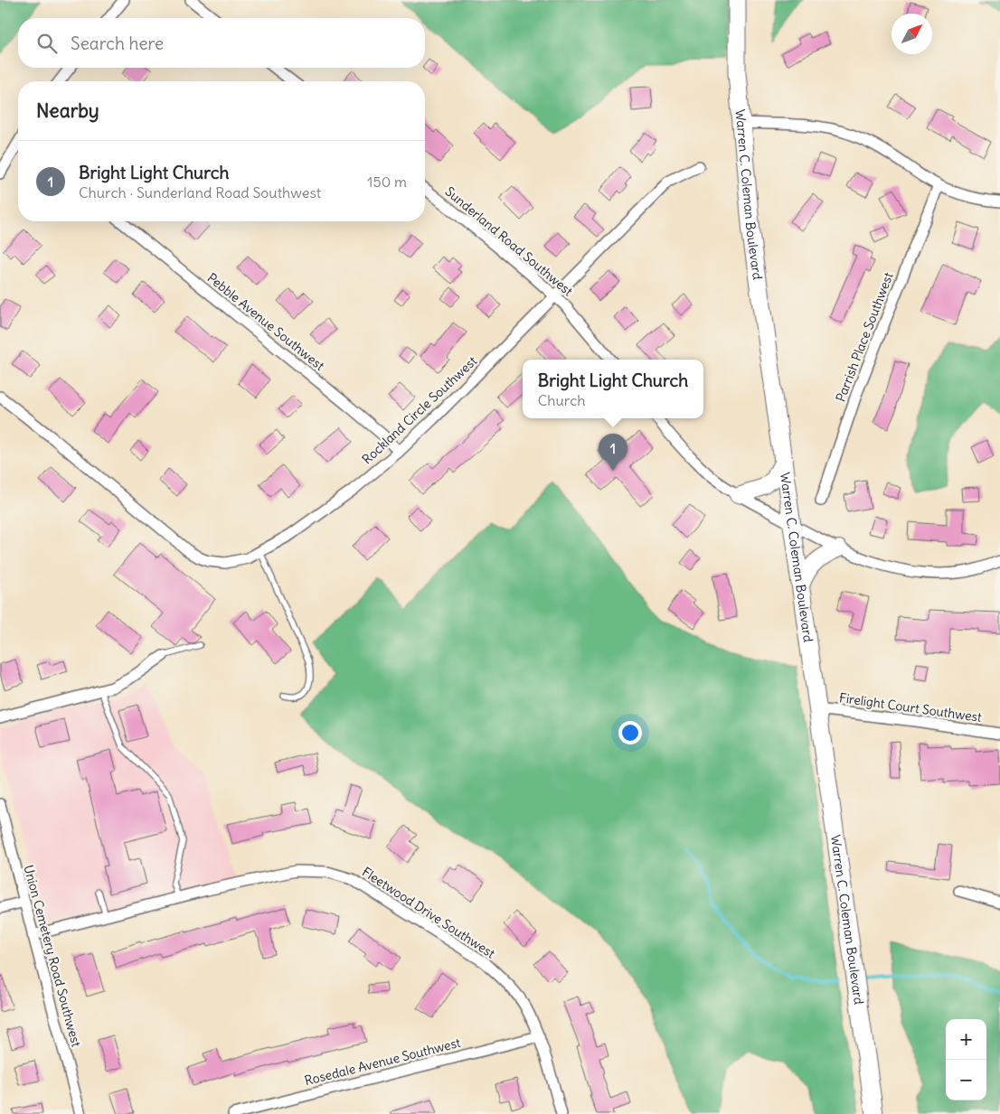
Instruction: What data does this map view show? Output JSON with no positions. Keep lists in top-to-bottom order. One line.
{"streets":{"highway":["Warren C. Coleman Boulevard"],"street":["Sunderland Road Southwest","Pebble Avenue Southwest","Parrish Place Southwest","Rockland Circle Southwest","Firelight Court Southwest","Fleetwood Drive Southwest","Union Cemetery Road Southwest","Rosedale Avenue Southwest"]},"crossings":[["Warren C. Coleman Boulevard","Firelight Court Southwest"],["Sunderland Road Southwest","Rockland Circle Southwest"],["Pebble Avenue Southwest","Rockland Circle Southwest"],["Fleetwood Drive Southwest","Union Cemetery Road Southwest"],["Fleetwood Drive Southwest","Rosedale Avenue Southwest"]],"north":"top right","page":{"search":"Search here","heading":"Nearby","list":[{"mark":"1","name":"Bright Light Church","note":"Church · Sunderland Road Southwest","value":"150 m"}],"popup":["Bright Light Church","Church"],"pins":"1","map_buttons":["+","−"]}}
